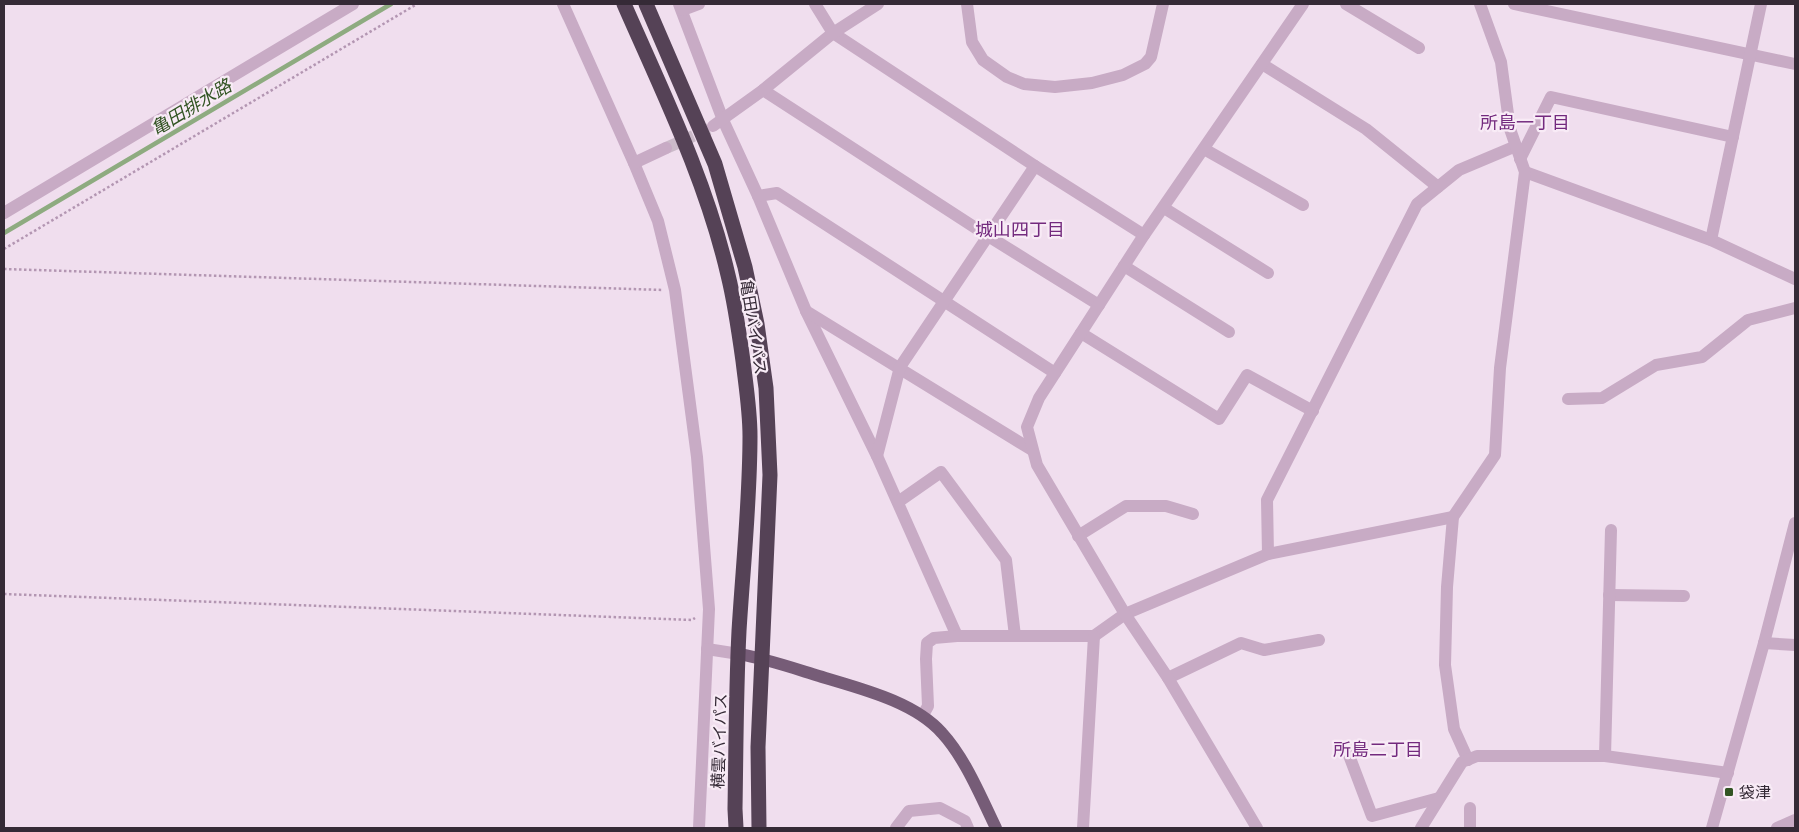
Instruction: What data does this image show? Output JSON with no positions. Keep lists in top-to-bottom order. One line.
{"streets":{"highway":["亀田バイパス","横雲バイパス"]},"crossings":[["亀田バイパス","横雲バイパス"]],"districts":["所島一丁目","城山四丁目","所島二丁目"],"water":["亀田排水路"],"places":{"transit":["袋津"]}}
